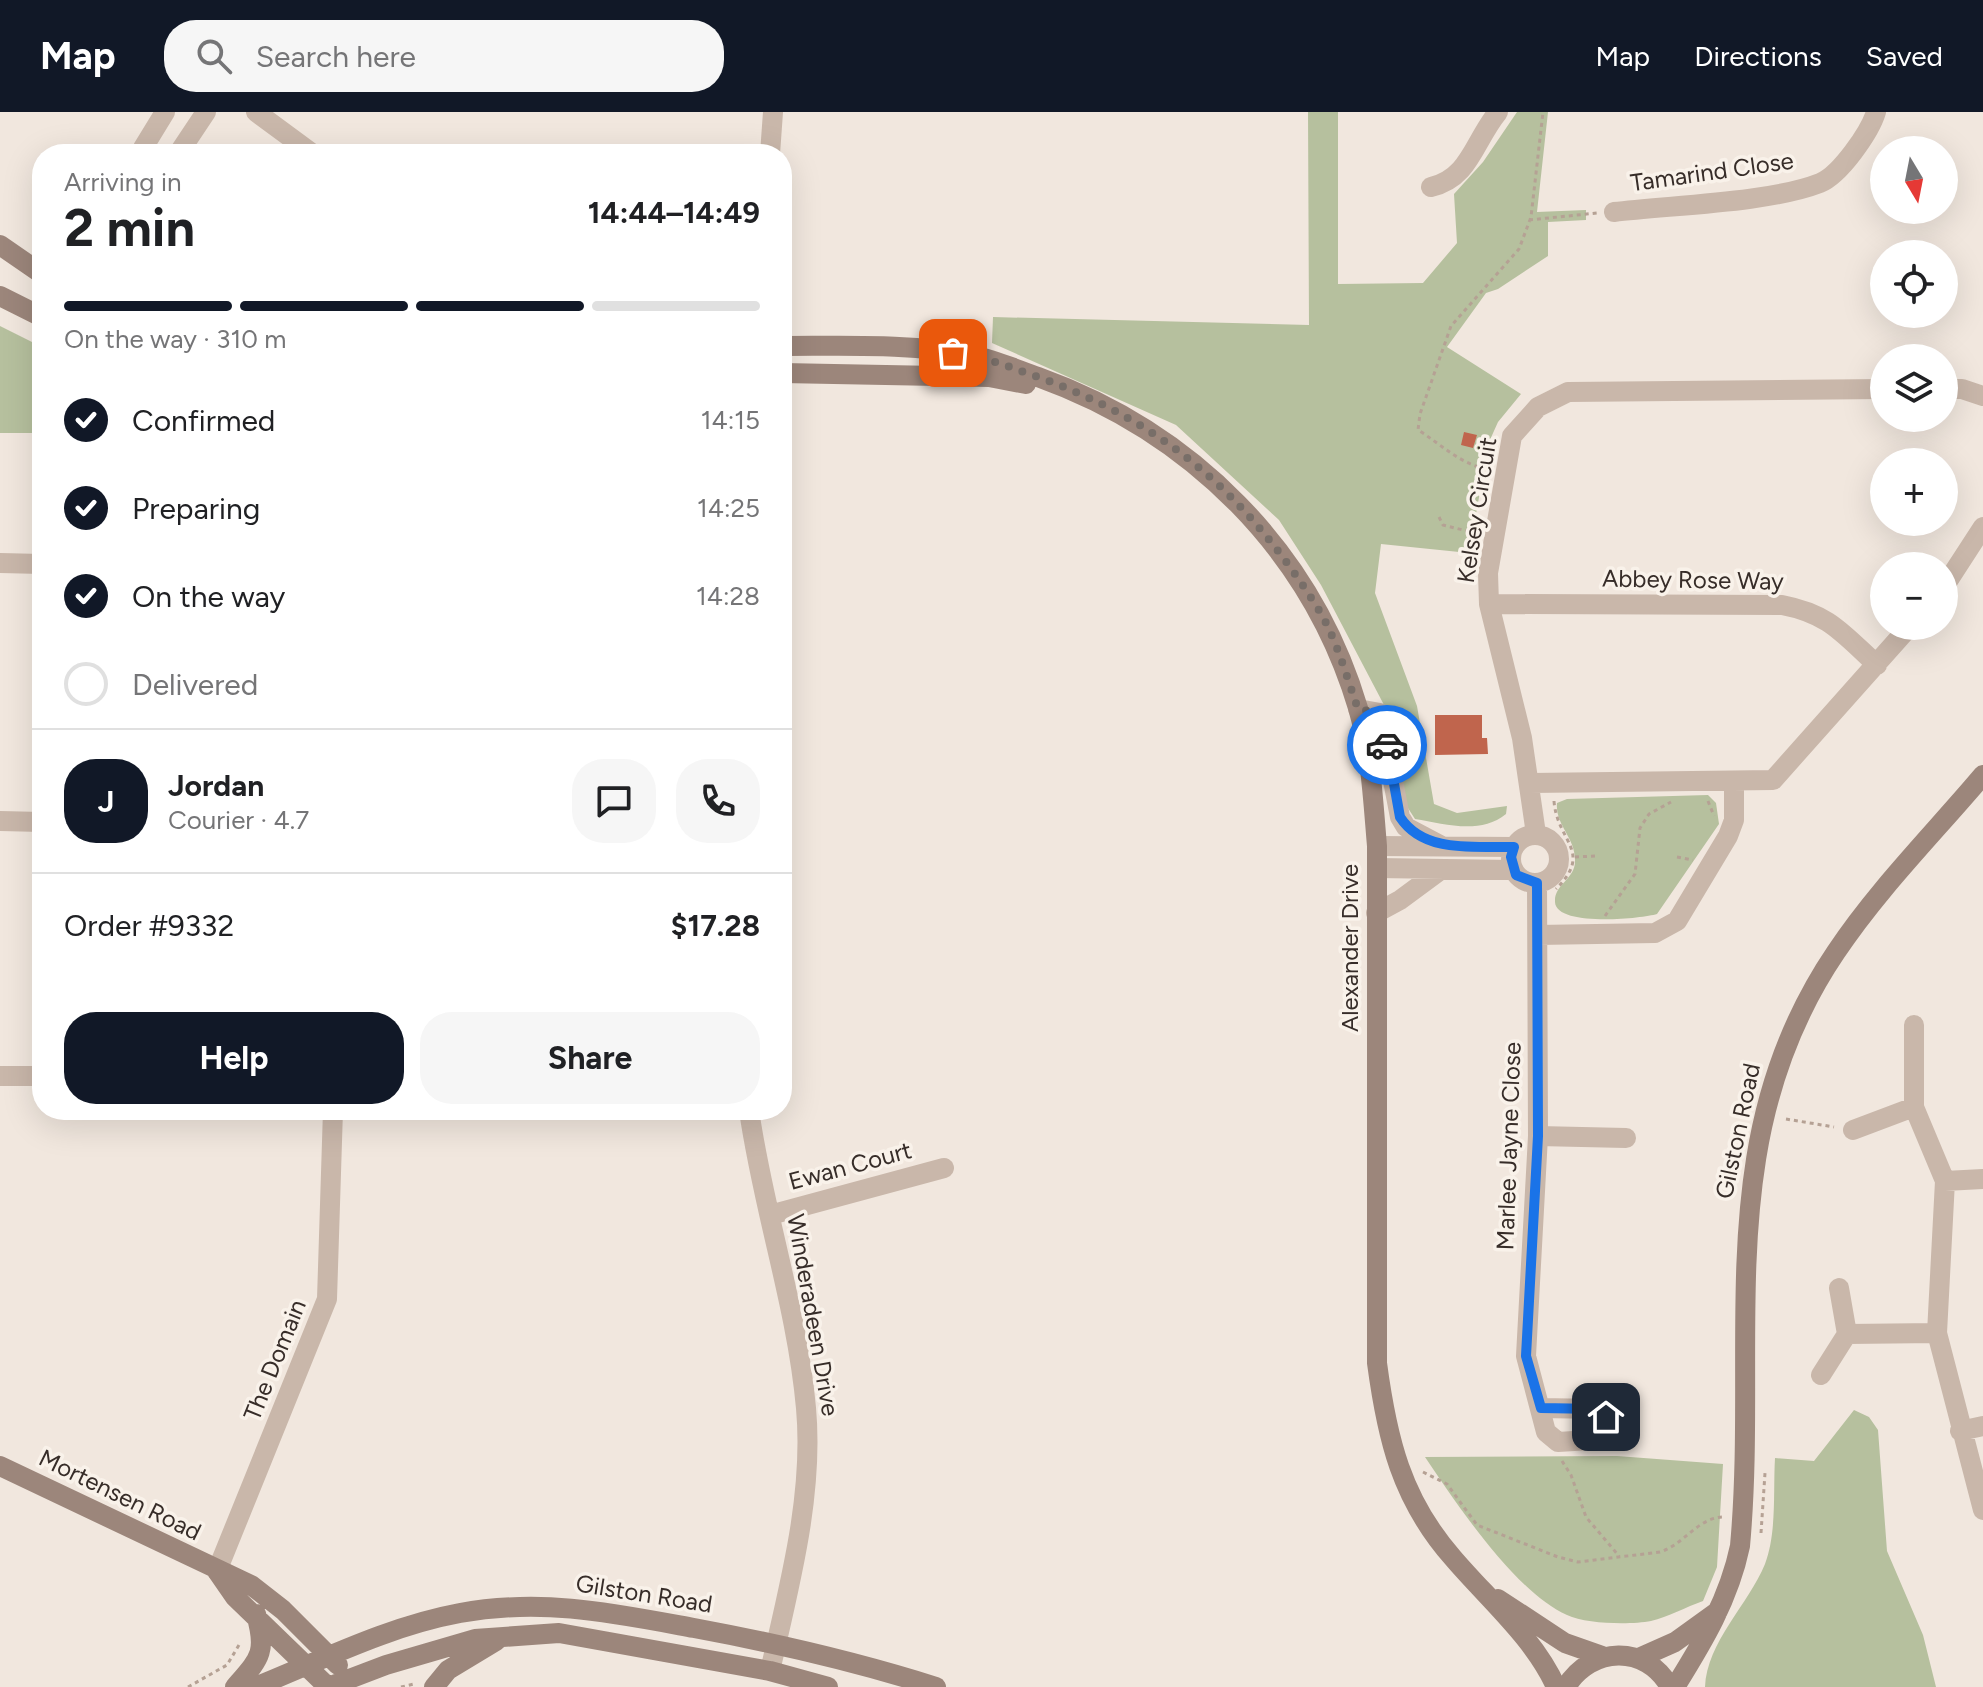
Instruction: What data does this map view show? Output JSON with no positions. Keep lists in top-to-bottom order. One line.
{"streets":{"main road":["Alexander Drive","Gilston Road","Mortensen Road"],"street":["Tamarind Close","Kelsey Circuit","Abbey Rose Way","Marlee Jayne Close","Ewan Court","Winderadeen Drive","The Domain"]},"crossings":[["Kelsey Circuit","Abbey Rose Way"],["Kelsey Circuit","Marlee Jayne Close"],["Gilston Road","Winderadeen Drive"],["Gilston Road","Mortensen Road"],["Ewan Court","Winderadeen Drive"],["The Domain","Mortensen Road"]],"north":"bottom","page":{"header":"Map","search":"Search here","nav":["Map","Directions","Saved"],"map_buttons":["+","−"],"heading":["2 min","Arriving in","14:44–14:49"],"panel":["Jordan","Courier · 4.7","Order #9332","$17.28"],"bar":"On the way · 310 m","list":[["Confirmed","14:15"],["Preparing","14:25"],["On the way","14:28"],"Delivered"],"round":"J","buttons":["Help","Share"]}}
